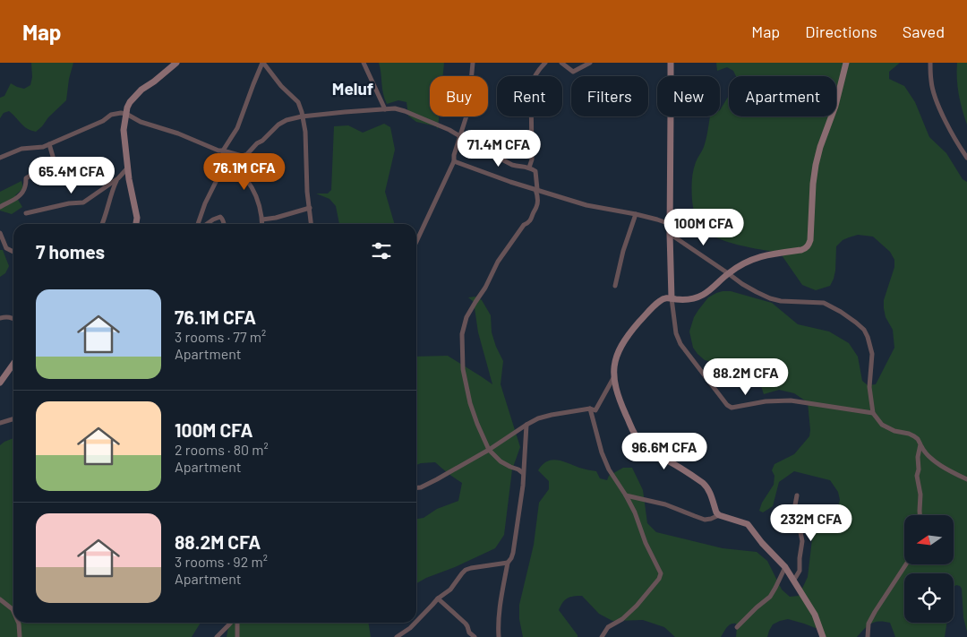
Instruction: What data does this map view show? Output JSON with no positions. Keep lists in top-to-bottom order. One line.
{"districts":["Meluf"],"north":"left","page":{"header":"Map","nav":["Map","Directions","Saved"],"chip":["Buy","Rent","Filters","New","Apartment"],"price":["71.4M CFA","76.1M CFA","65.4M CFA","100M CFA","88.2M CFA","96.6M CFA","232M CFA"],"heading":"7 homes","list":[{"name":"76.1M CFA","note":"3 rooms · 77 m² · Apartment"},{"name":"100M CFA","note":"2 rooms · 80 m² · Apartment"},{"name":"88.2M CFA","note":"3 rooms · 92 m² · Apartment"}]}}
